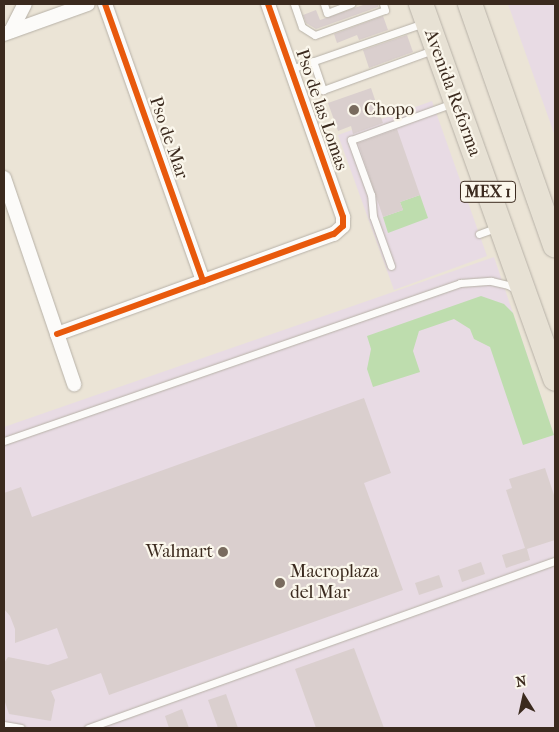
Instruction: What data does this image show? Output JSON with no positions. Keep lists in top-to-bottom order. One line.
{"streets":{"highway":["Avenida Reforma","MEX 1"],"street":["Pso de las Lomas","Pso de Mar"]},"crossings":[["Pso de las Lomas","Pso de Mar"]],"places":["Chopo","Walmart","Macroplaza del Mar"],"north":"top"}
